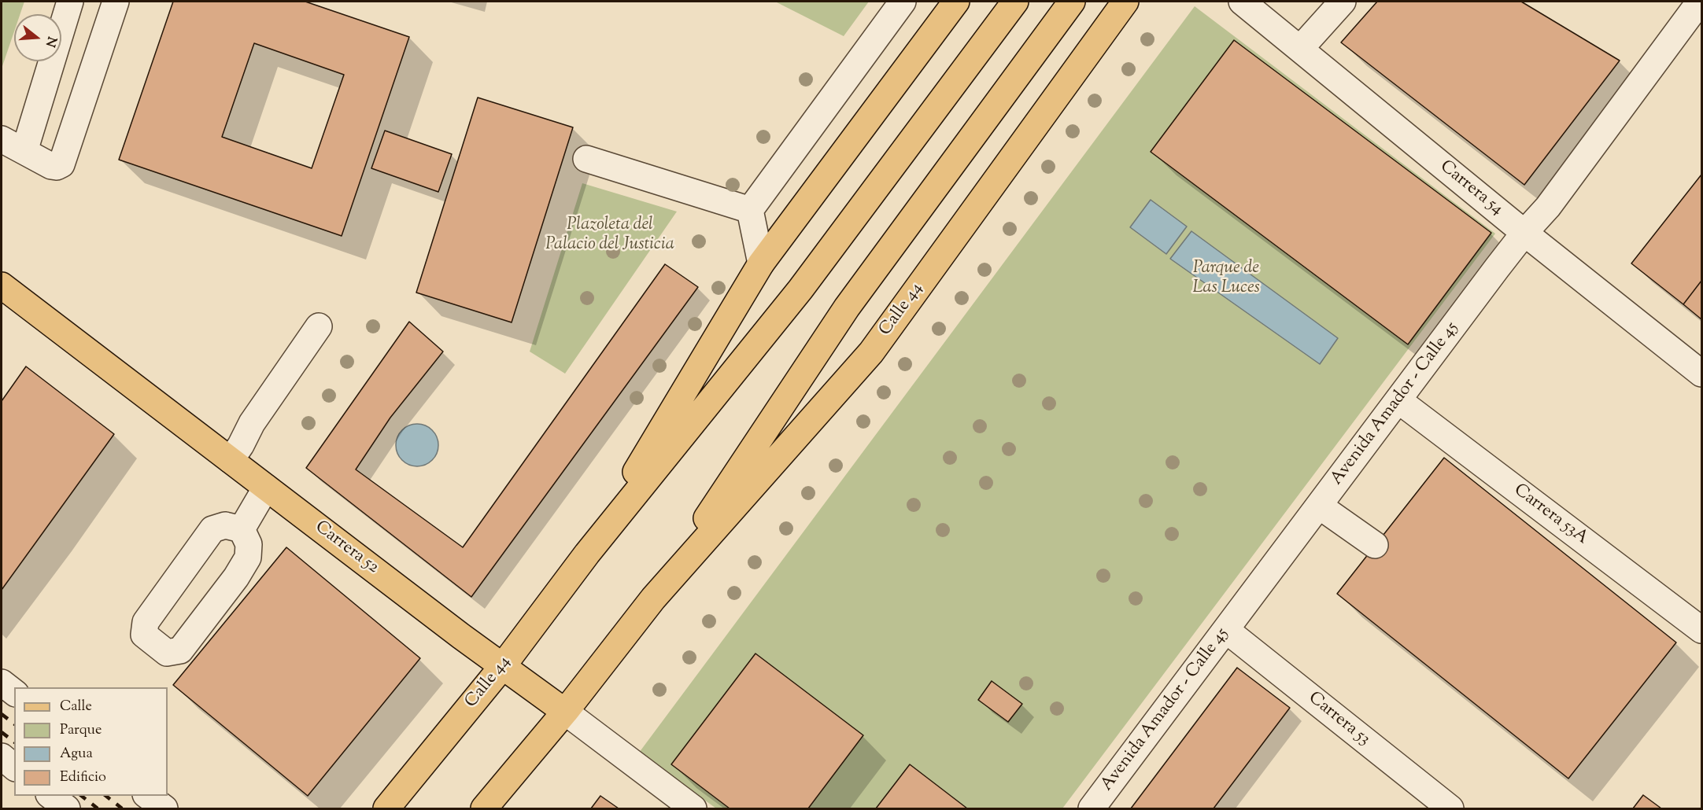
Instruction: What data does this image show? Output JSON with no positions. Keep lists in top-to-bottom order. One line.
{"streets":{"main road":["Calle 44","Carrera 52"],"street":["Carrera 54","Avenida Amador - Calle 45","Carrera 53A","Carrera 53"]},"crossings":[["Carrera 54","Avenida Amador - Calle 45"],["Calle 44","Carrera 52"],["Avenida Amador - Calle 45","Carrera 53A"],["Avenida Amador - Calle 45","Carrera 53"]],"parks":["Plazoleta del Palacio del Justicia","Parque de Las Luces"],"legend":["Calle","Parque","Agua","Edificio"],"north":"right"}
